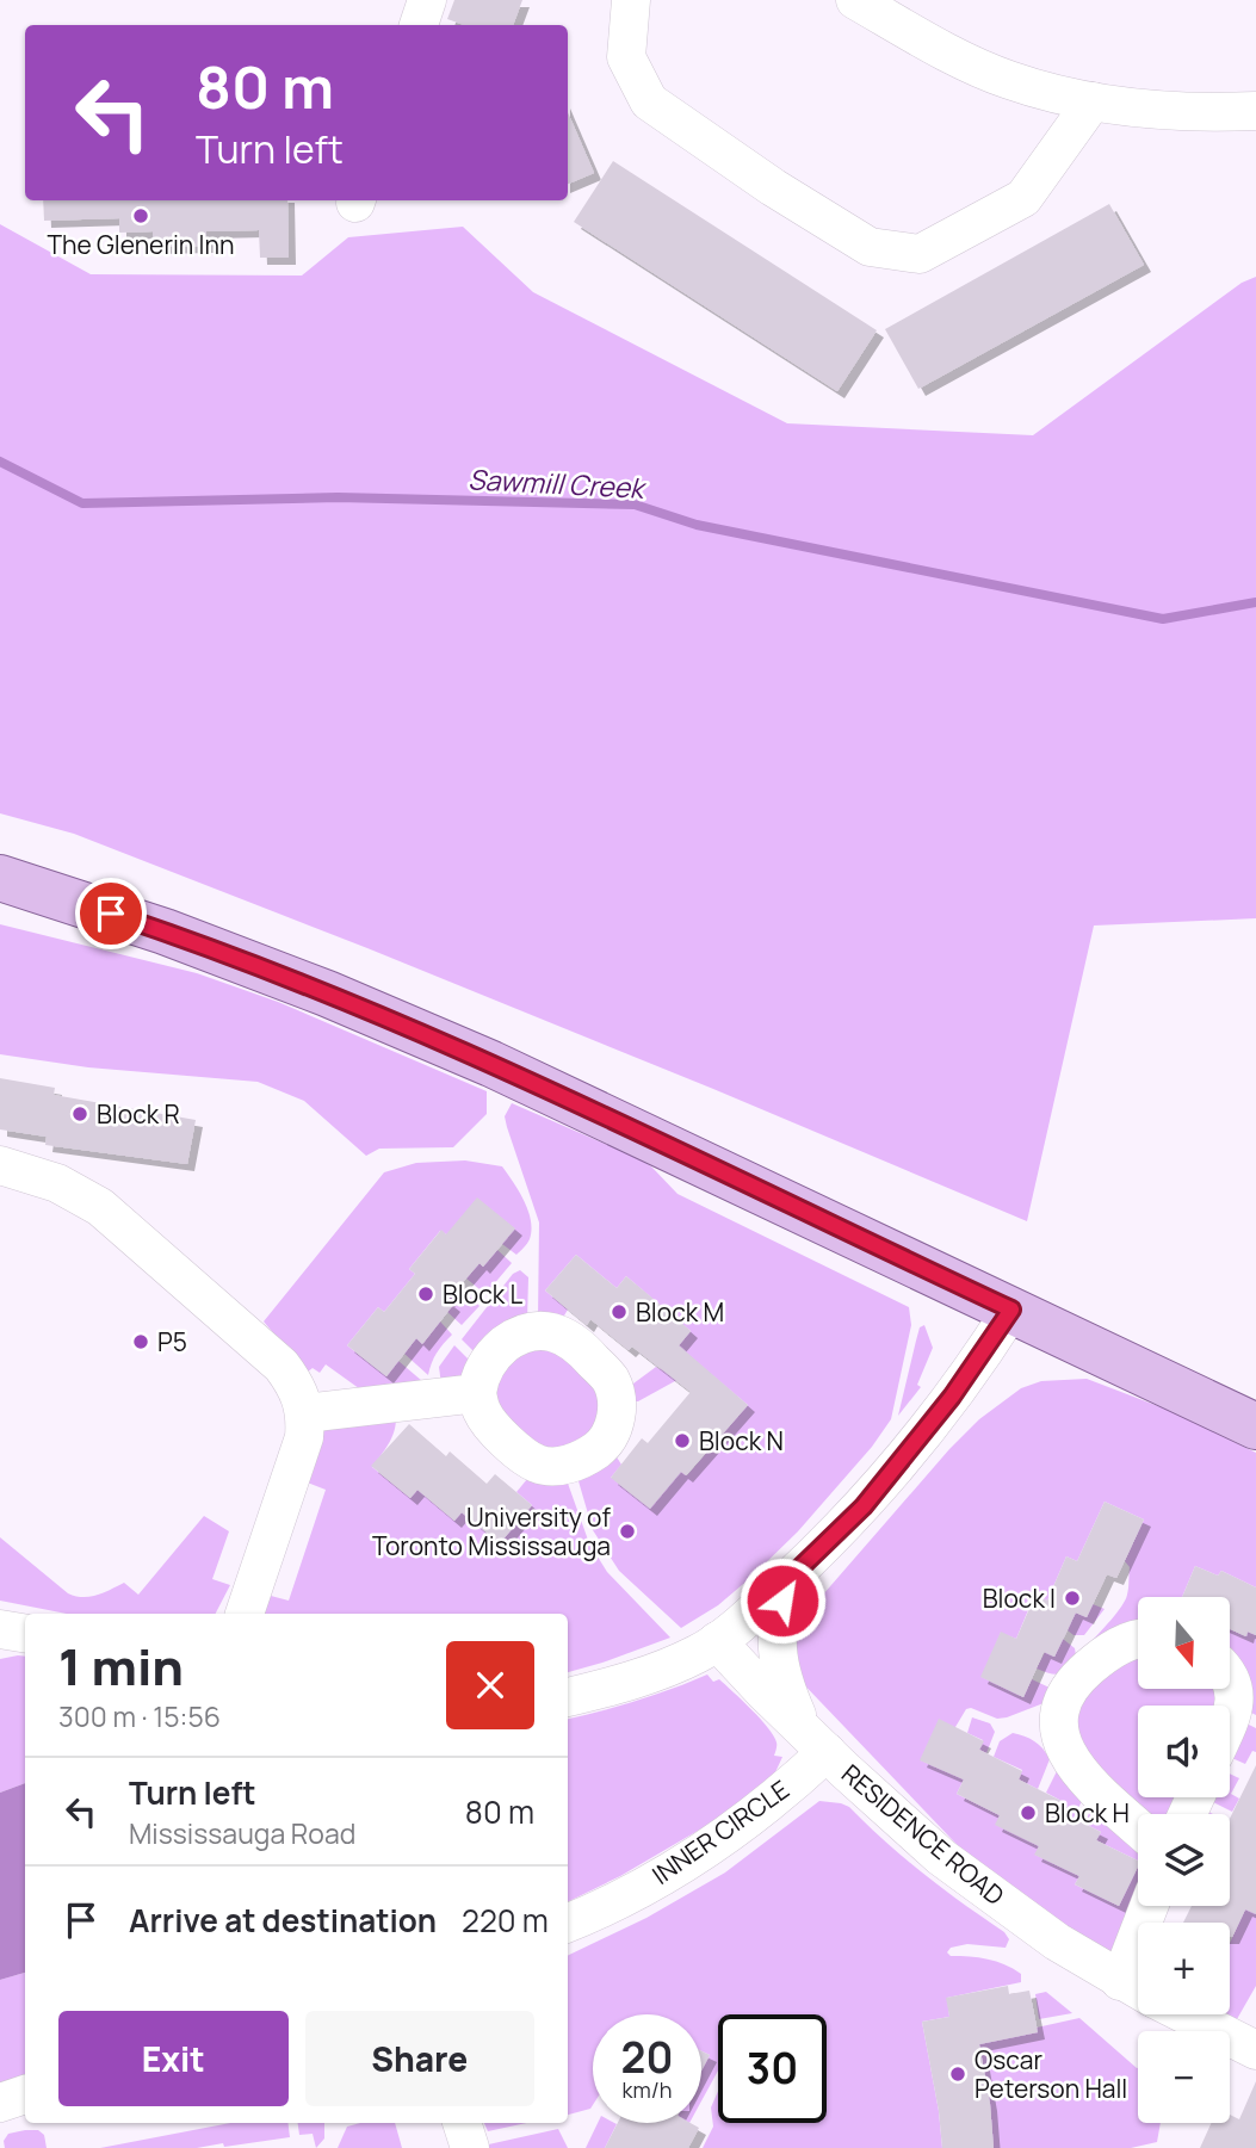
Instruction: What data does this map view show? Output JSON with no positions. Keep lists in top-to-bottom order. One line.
{"streets":{"street":["INNER CIRCLE","RESIDENCE ROAD"]},"crossings":[["INNER CIRCLE","RESIDENCE ROAD"]],"water":["Sawmill Creek"],"places":["The Glenerin Inn","Block R","Block L","Block M","P5","Block N","University of Toronto Mississauga","Block I","Block H","Oscar Peterson Hall"],"north":"bottom","page":{"turn":["80 m","Turn left"],"map_buttons":["+","−"],"heading":["1 min","300 m · 15:56"],"list":[{"name":"Turn left","note":"Mississauga Road","value":"80 m"},{"name":"Arrive at destination","value":"220 m"}],"buttons":["Exit","Share"],"speed":"20 km/h","limit":"30"}}
